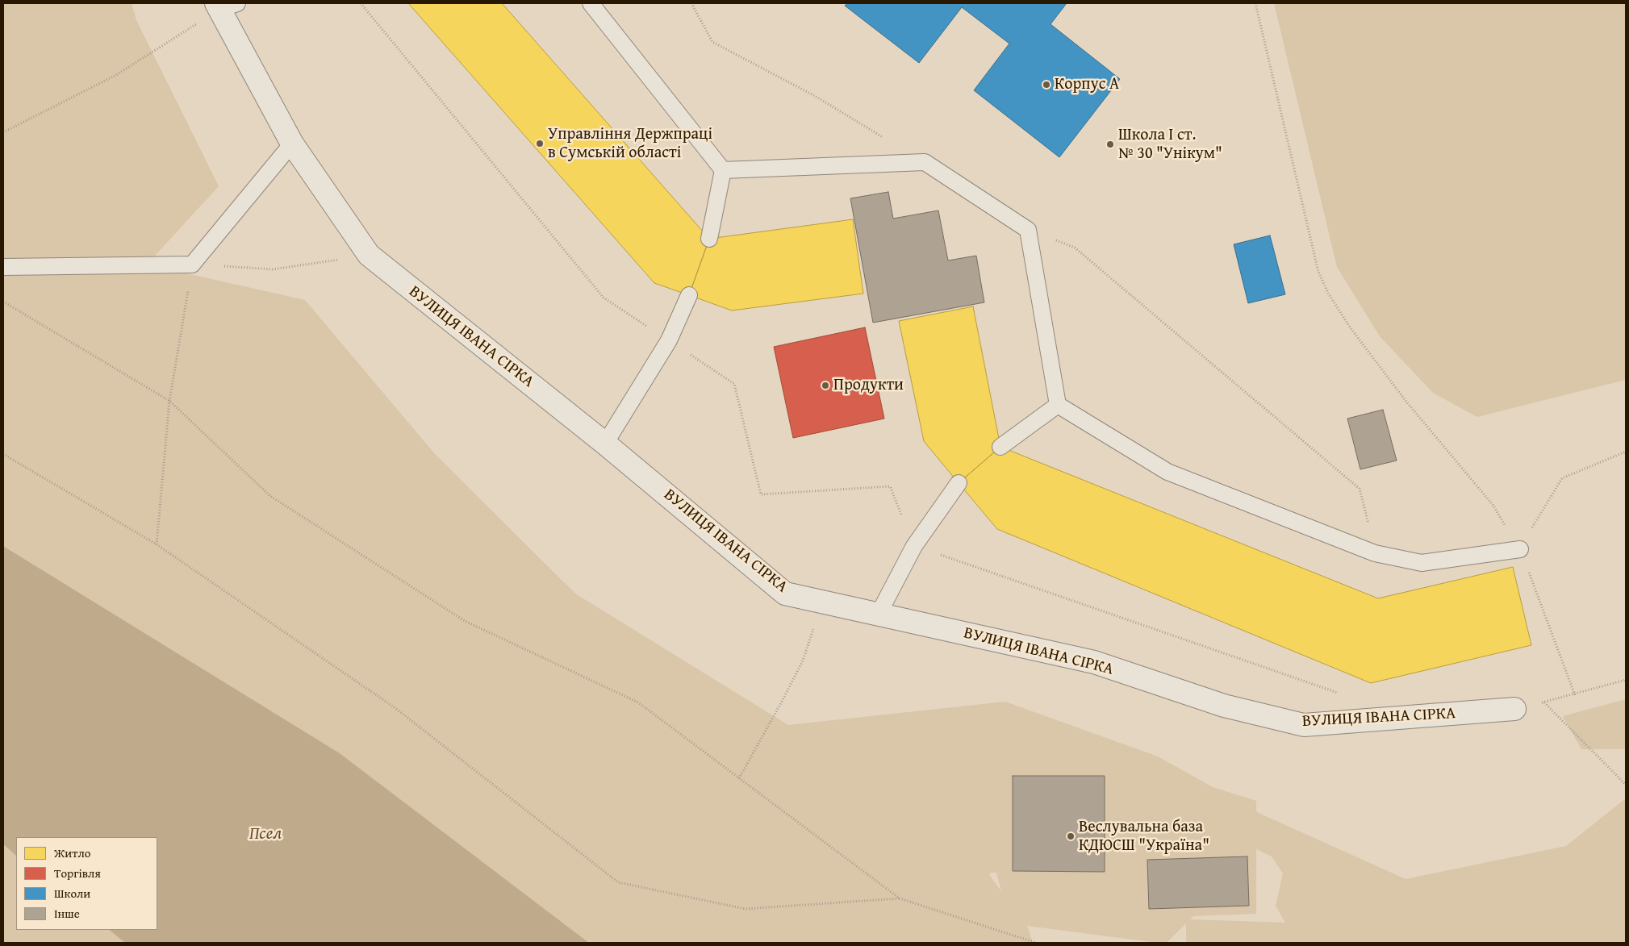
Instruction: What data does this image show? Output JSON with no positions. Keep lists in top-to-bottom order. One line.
{"streets":{"street":["ВУЛИЦЯ ІВАНА СІРКА"]},"water":["Псел"],"places":["Корпус А","Управління Держпраці в Сумській області","Школа І ст. № 30 \"Унікум\"","Продукти","Веслувальна база КДЮСШ \"Україна\""],"legend":["Житло","Торгівля","Школи","Інше"]}
